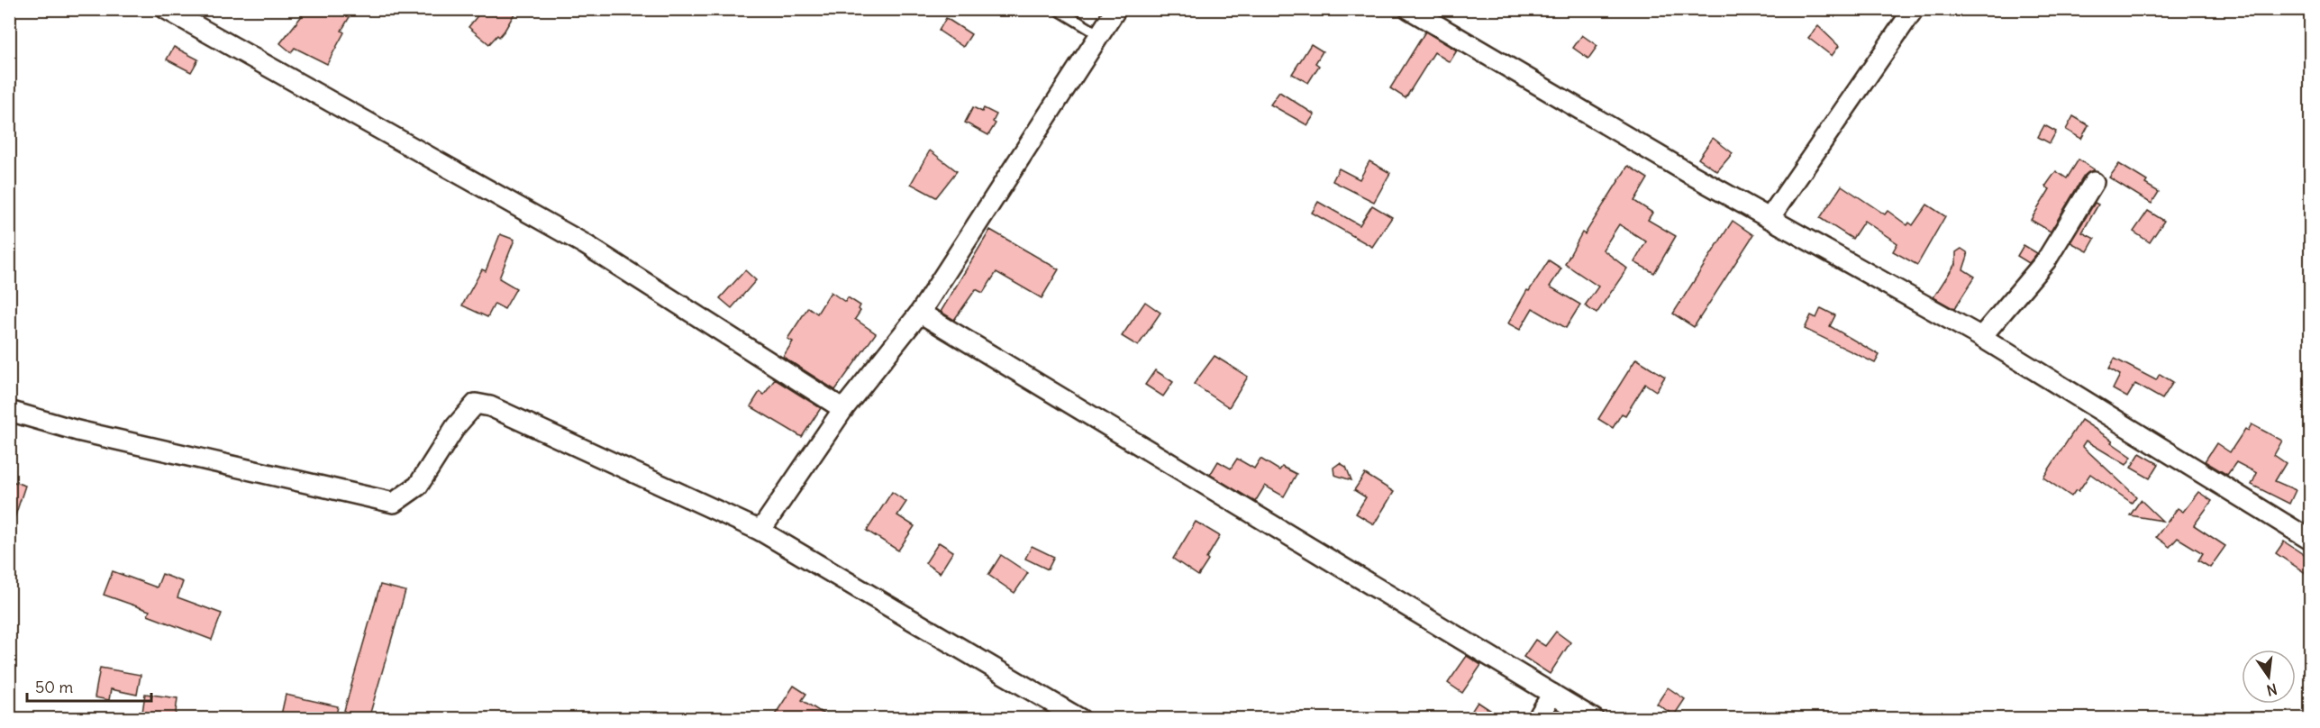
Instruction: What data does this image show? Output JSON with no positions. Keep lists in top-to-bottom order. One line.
{"scale_bar":"50 m","north":"bottom"}
